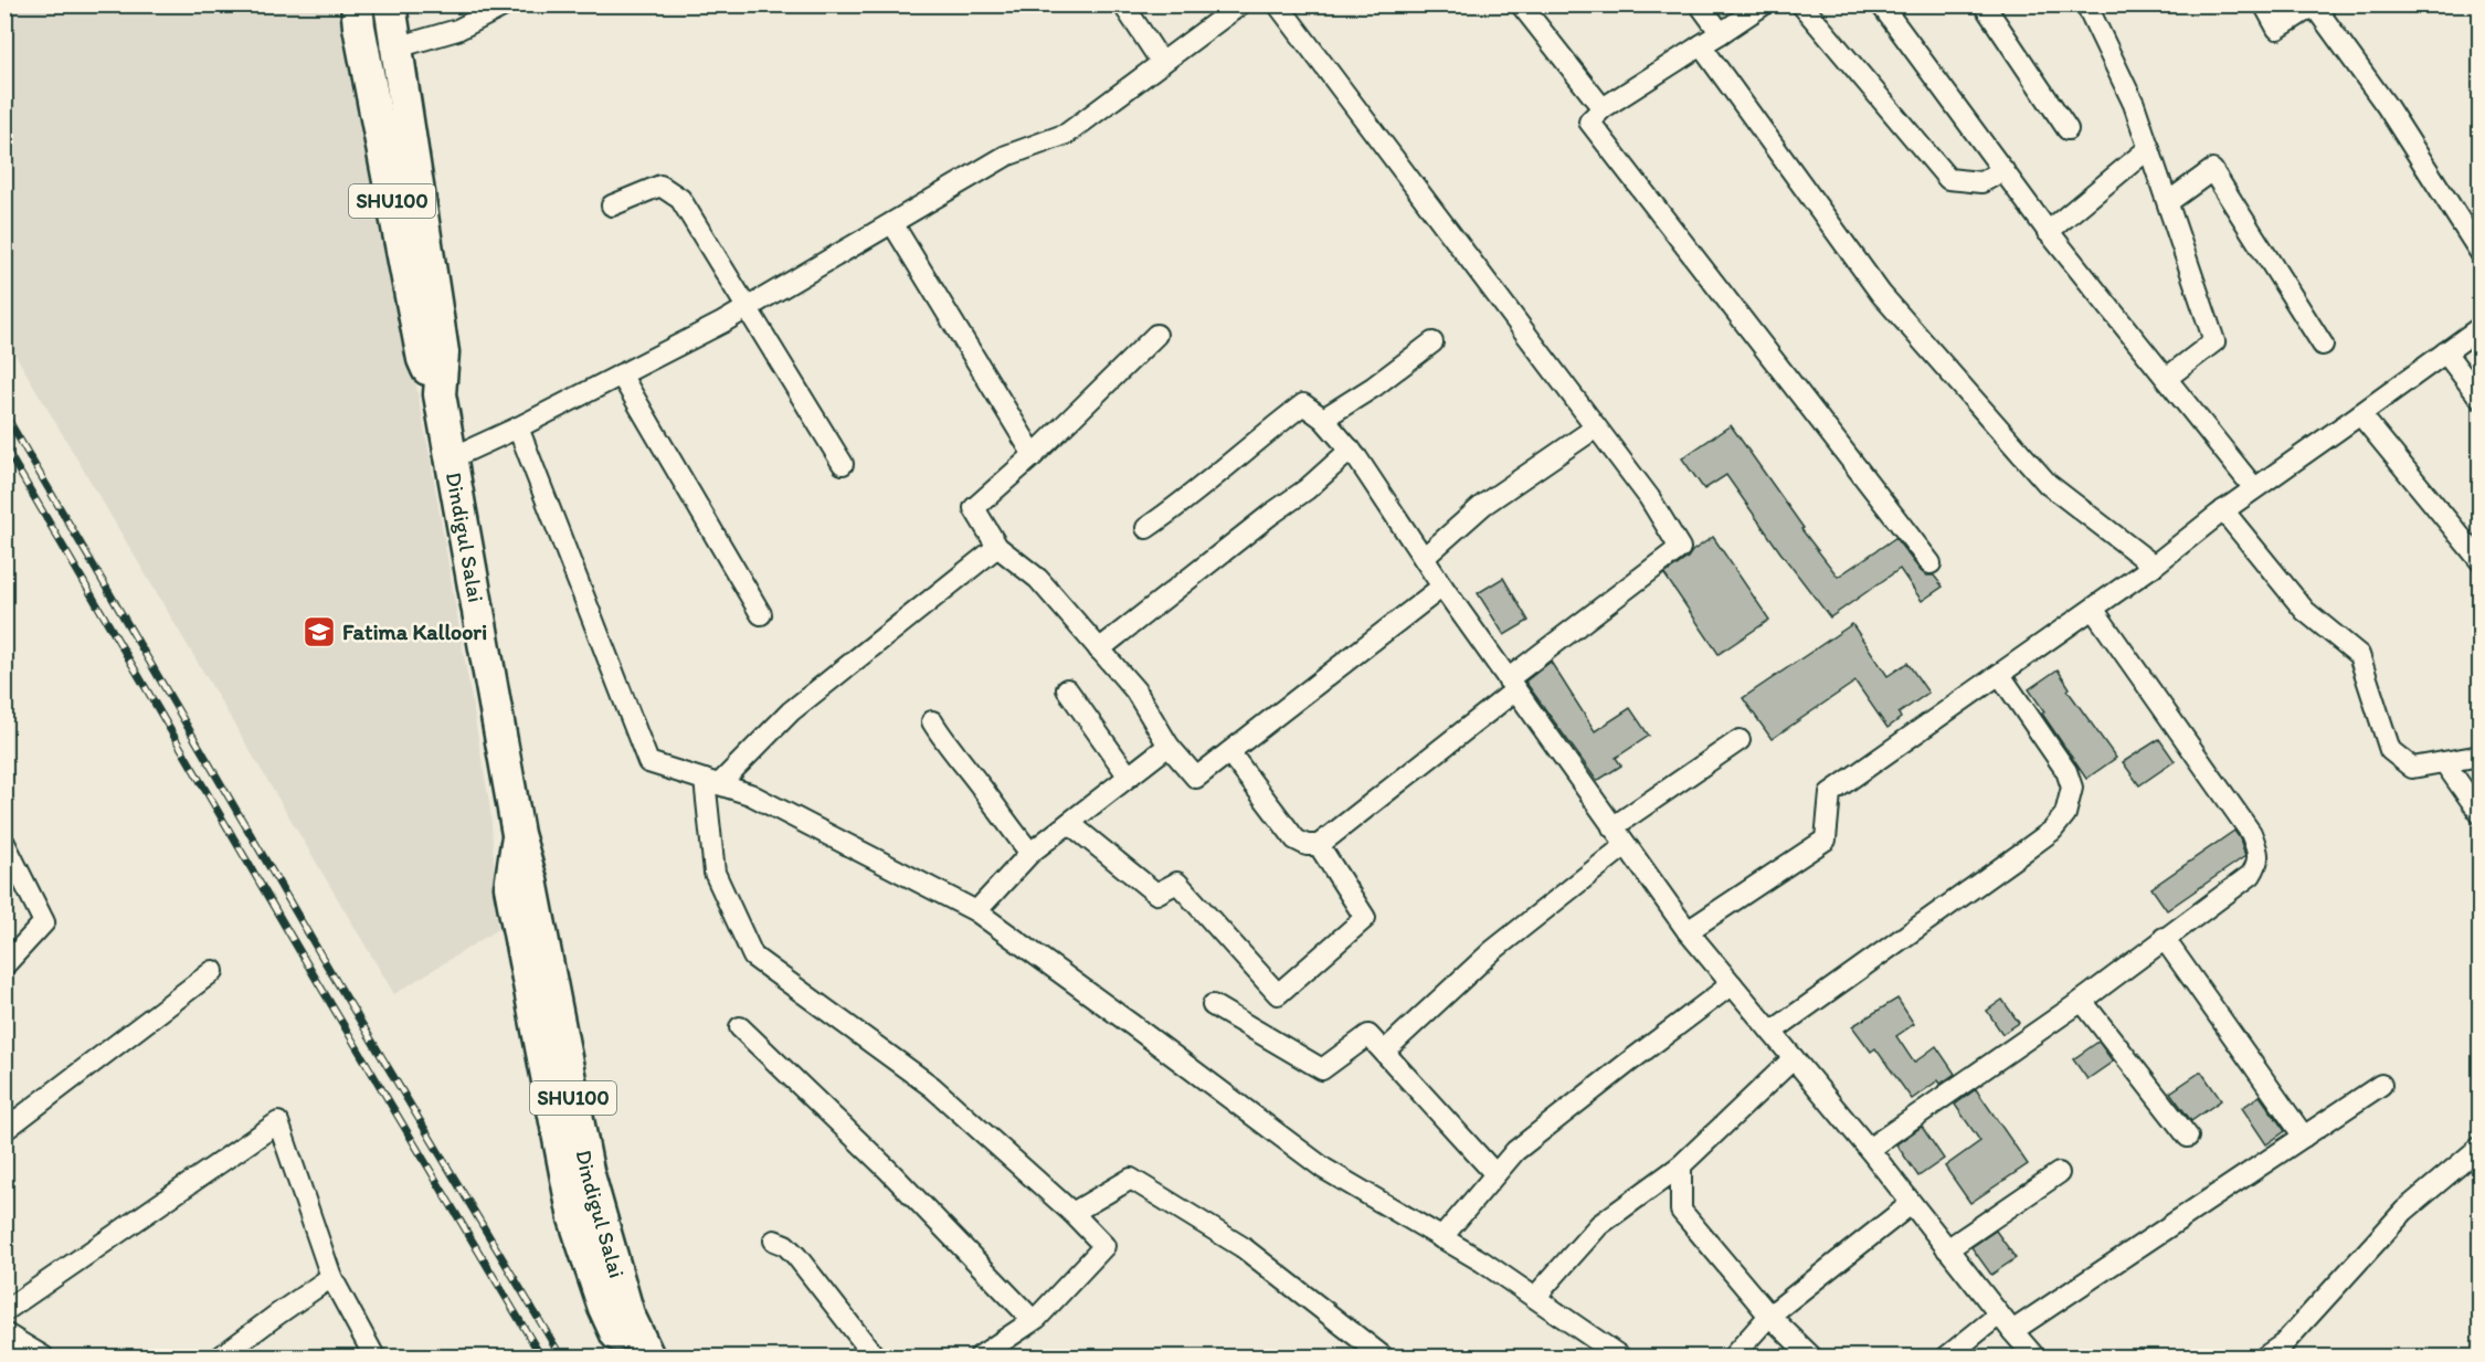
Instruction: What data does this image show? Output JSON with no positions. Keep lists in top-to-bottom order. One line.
{"streets":{"main road":["SHU100","Dindigul Salai"]},"places":{"school or university":["Fatima Kalloori"]}}
